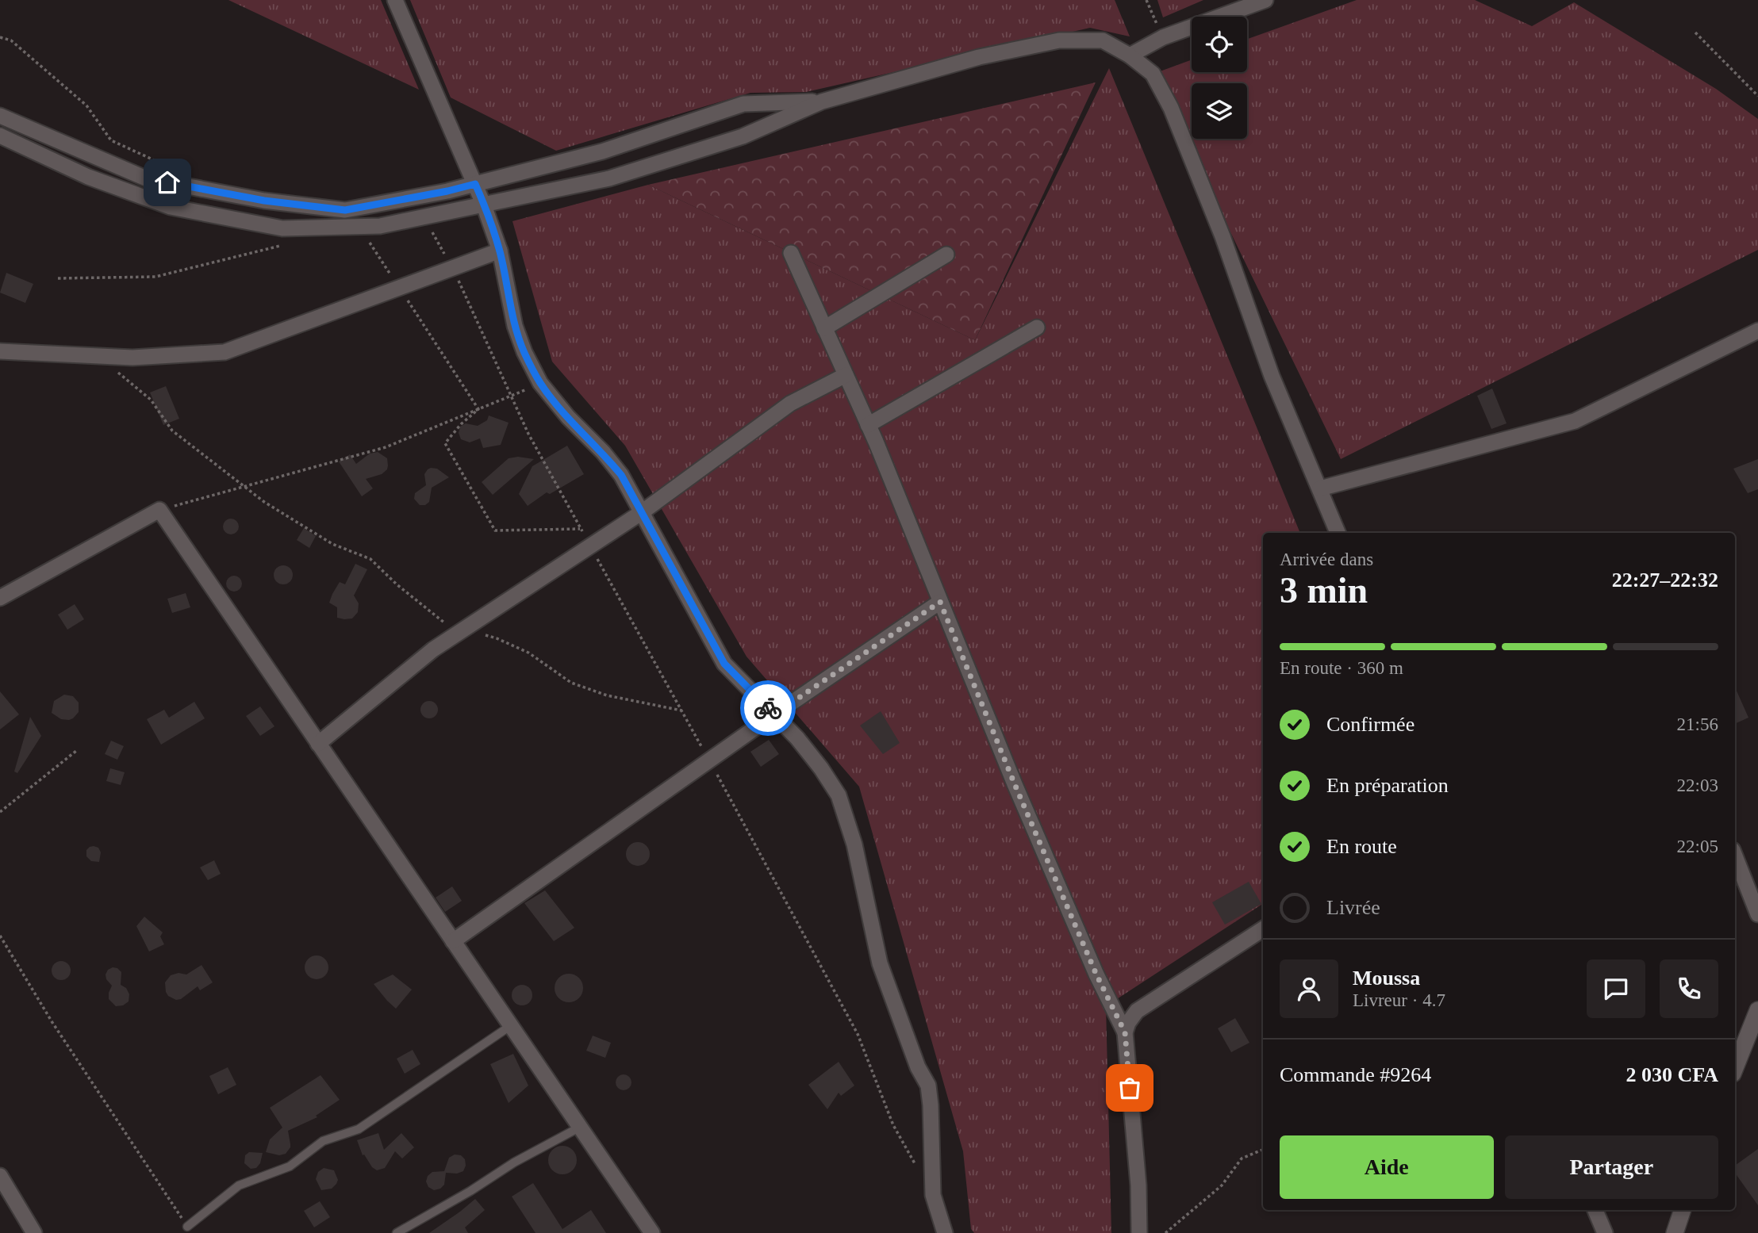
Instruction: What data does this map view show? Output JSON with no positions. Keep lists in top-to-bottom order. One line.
{"page":{"heading":["3 min","Arrivée dans","22:27–22:32"],"panel":["Moussa","Livreur · 4.7","Commande #9264","2 030 CFA"],"bar":"En route · 360 m","list":[["Confirmée","21:56"],["En préparation","22:03"],["En route","22:05"],"Livrée"],"buttons":["Aide","Partager"]}}
